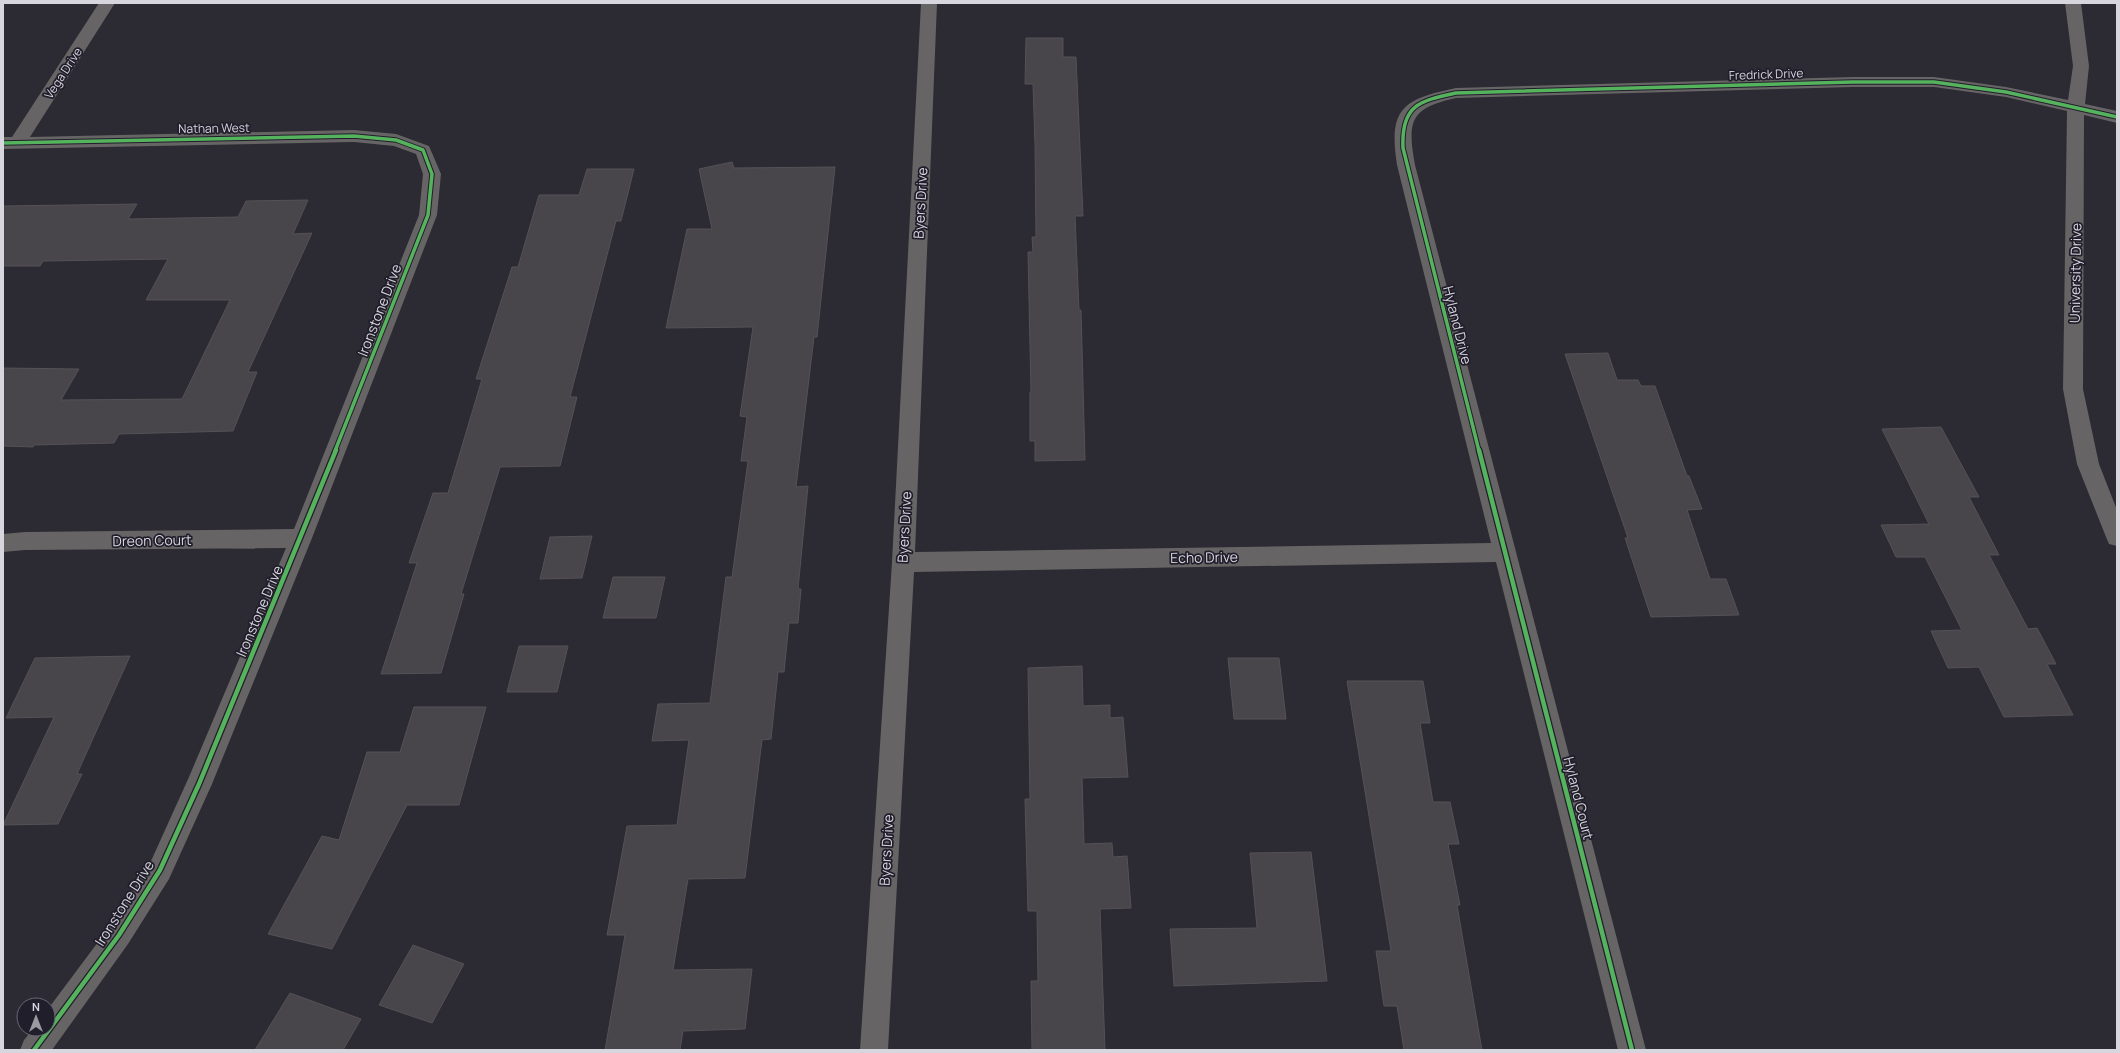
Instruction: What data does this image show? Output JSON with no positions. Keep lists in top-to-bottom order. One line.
{"streets":{"street":["Vega Drive","Fredrick Drive","Nathan West","Byers Drive","University Drive","Ironstone Drive","Hyland Drive","Dreon Court","Echo Drive","Hyland Court"]},"crossings":[["Vega Drive","Nathan West"],["Fredrick Drive","University Drive"],["Fredrick Drive","Hyland Drive"],["Nathan West","Ironstone Drive"],["Byers Drive","Echo Drive"],["Ironstone Drive","Dreon Court"],["Hyland Drive","Echo Drive"],["Hyland Drive","Hyland Court"],["Echo Drive","Hyland Court"]],"north":"top"}
